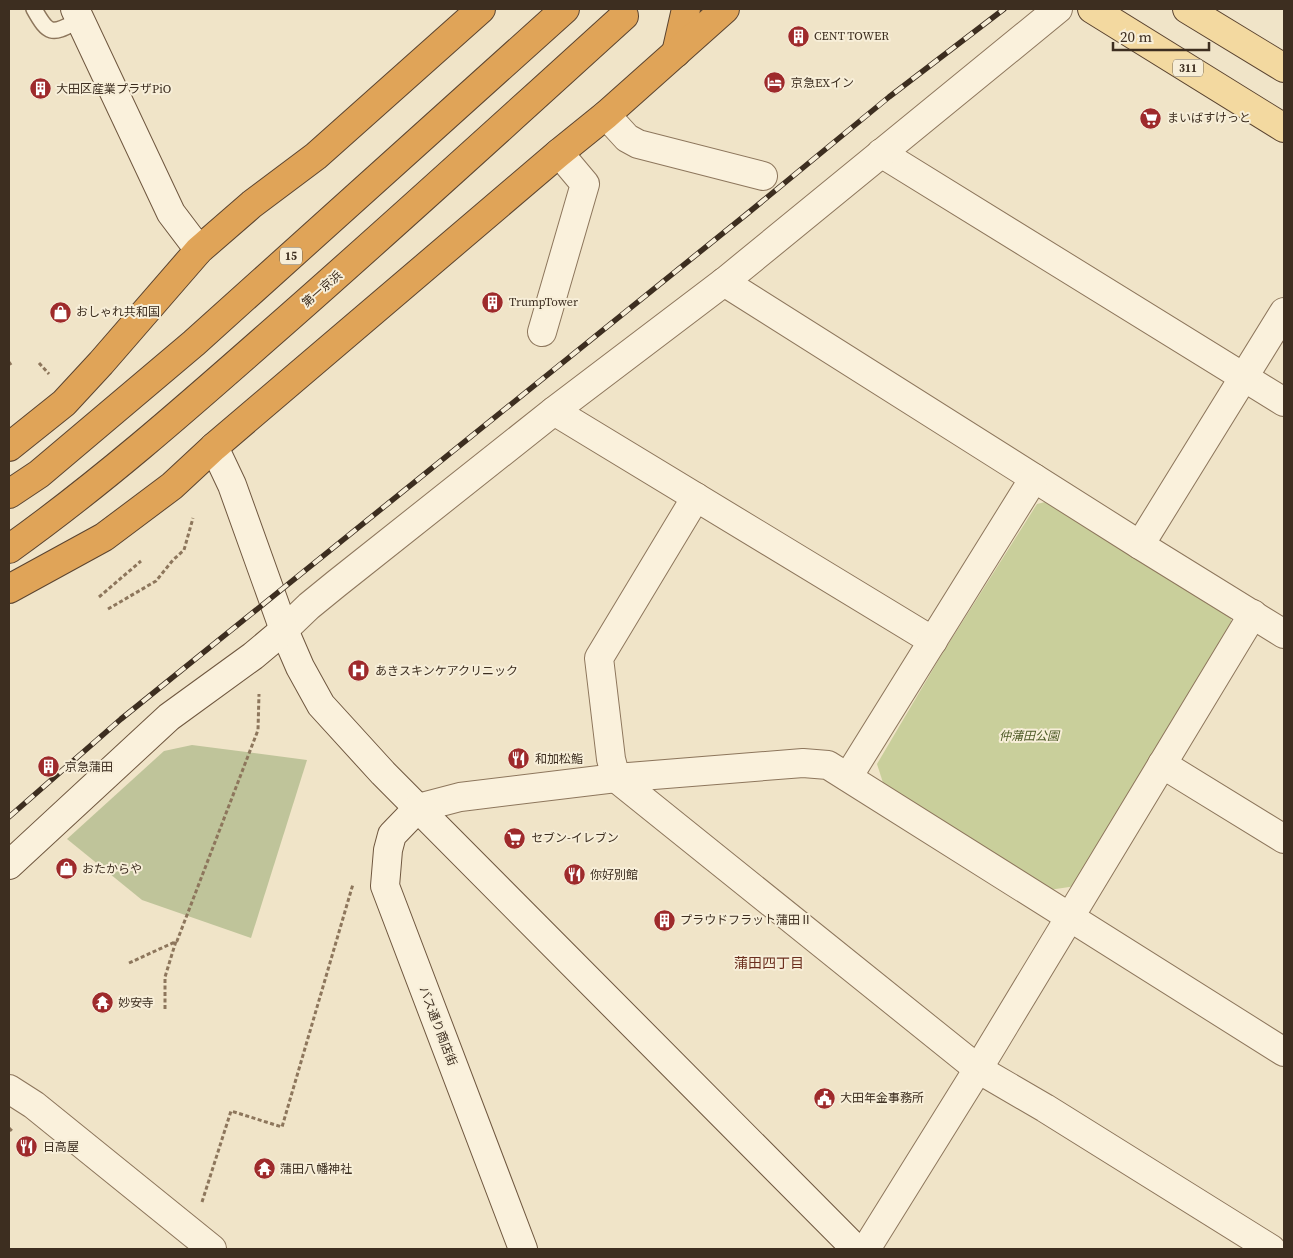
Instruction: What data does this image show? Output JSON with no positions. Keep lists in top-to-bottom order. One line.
{"streets":{"highway":["15","第一京浜"],"main road":["311"],"street":["バス通り商店街"]},"districts":["蒲田四丁目"],"parks":["仲蒲田公園"],"places":{"building":["CENT TOWER","大田区産業プラザPiO","TrumpTower","京急蒲田","プラウドフラット蒲田Ⅱ"],"hotel":["京急EXイン"],"supermarket":["まいばすけっと","セブン-イレブン"],"shop":["おしゃれ共和国","おたからや"],"hospital":["あきスキンケアクリニック"],"restaurant":["和加松鮨","你好別館","日高屋"],"temple":["妙安寺","蒲田八幡神社"],"public building":["大田年金事務所"]},"scale_bar":"20 m"}
